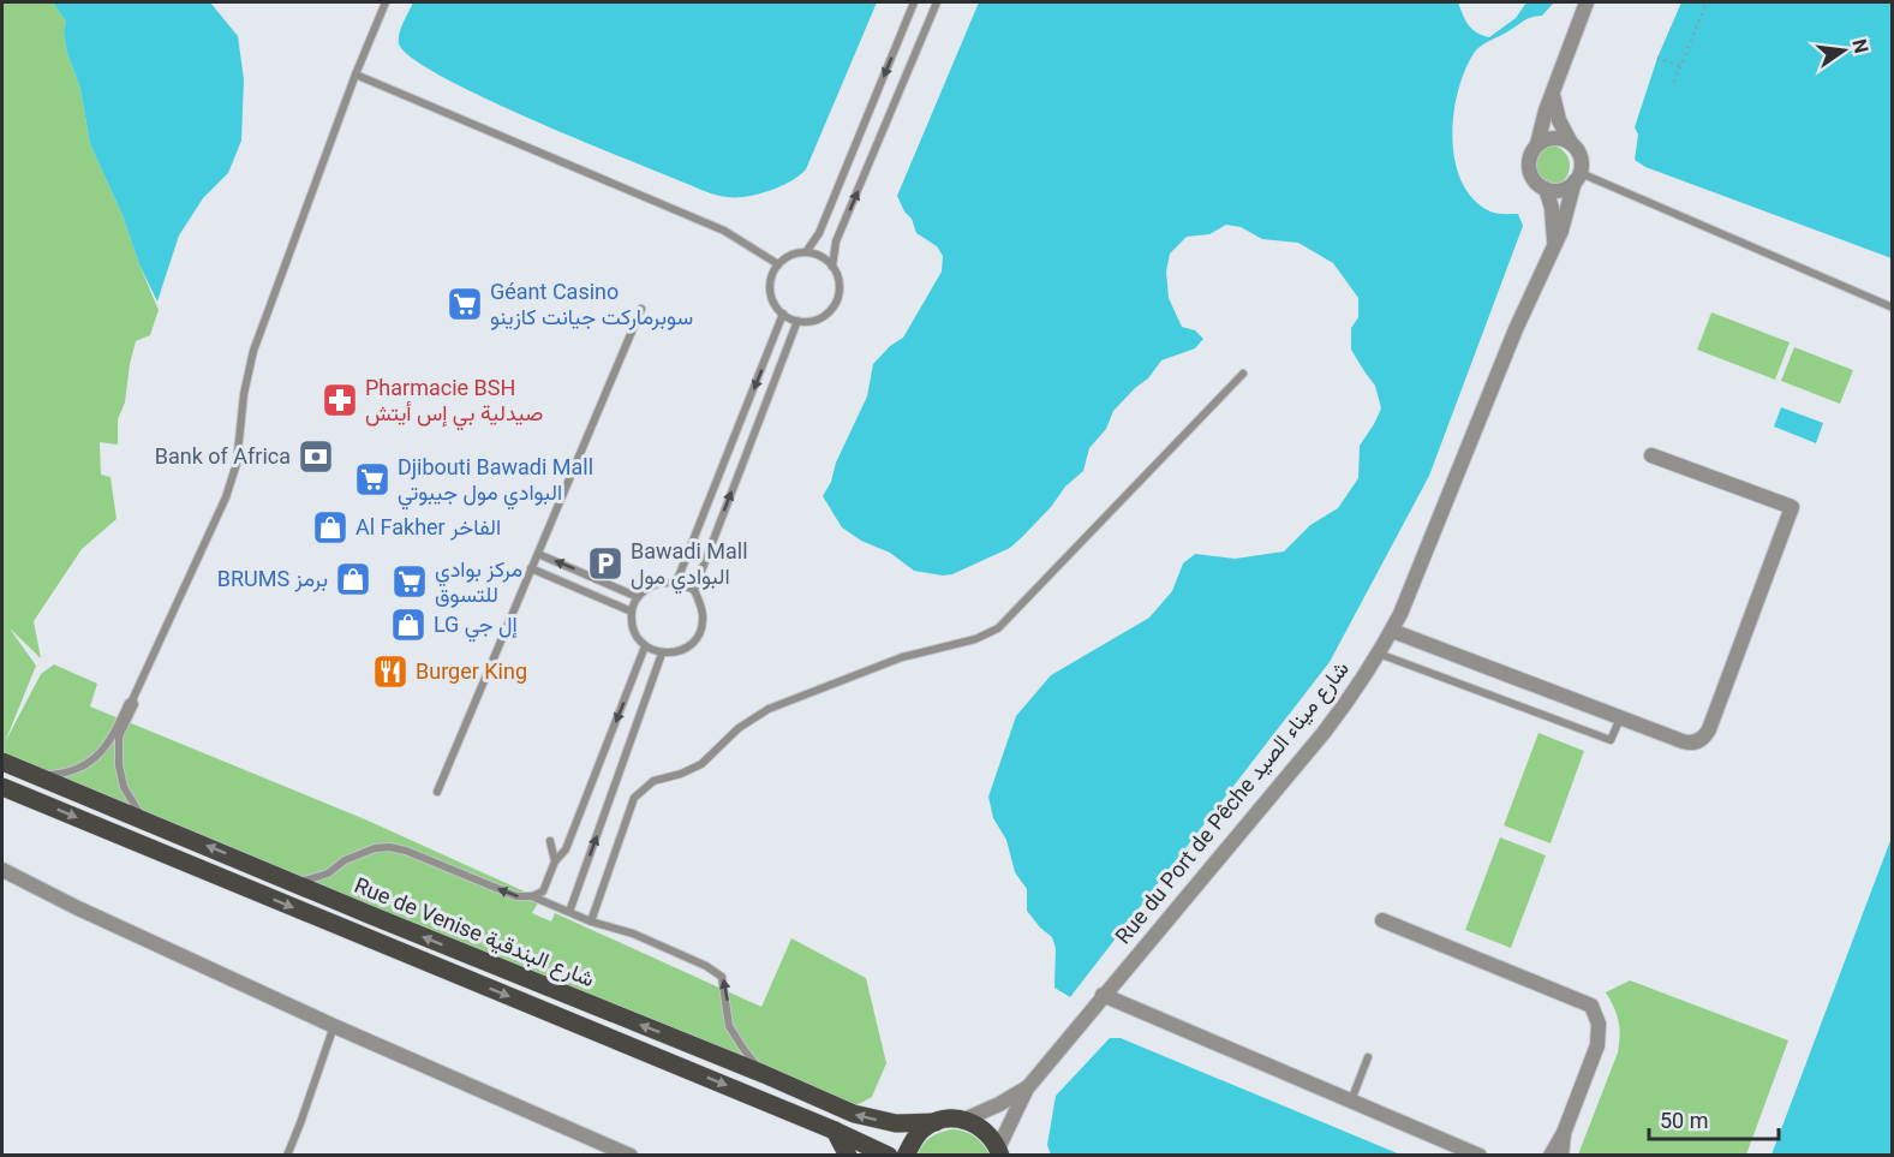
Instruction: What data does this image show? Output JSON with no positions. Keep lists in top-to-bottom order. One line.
{"streets":{"main road":["Rue de Venise شارع البندقية"],"street":["Rue du Port de Pêche شارع ميناء الصيد"]},"crossings":[["Rue du Port de Pêche شارع ميناء الصيد","Rue de Venise شارع البندقية"]],"places":{"supermarket":["Géant Casino سوبرماركت جيانت كازينو","Djibouti Bawadi Mall البوادي مول جيبوتي","مركز بوادي للتسوق"],"pharmacy":["Pharmacie BSH صيدلية بي إس أيتش"],"bank":["Bank of Africa"],"shop":["Al Fakher الفاخر","BRUMS برمز","LG إل جي"],"parking":["Bawadi Mall البوادي مول"],"restaurant":["Burger King"]},"scale_bar":"50 m","north":"right"}
